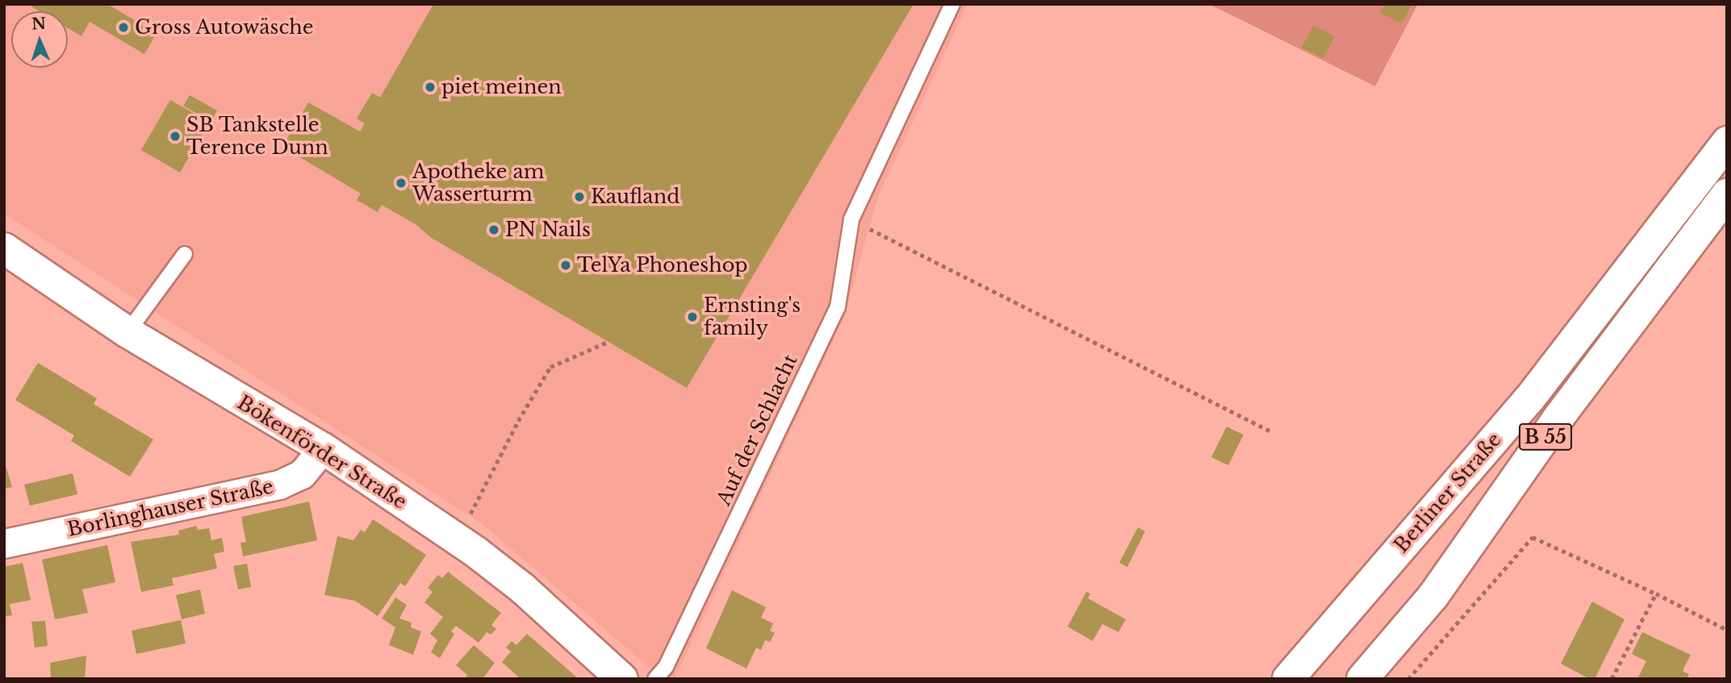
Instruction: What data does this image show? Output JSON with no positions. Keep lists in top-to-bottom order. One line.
{"streets":{"main road":["B 55","Bökenförder Straße","Berliner Straße"],"street":["Borlinghauser Straße"],"lane":["Auf der Schlacht"]},"crossings":[["Bökenförder Straße","Borlinghauser Straße"]],"places":["Gross Autowäsche","piet meinen","SB Tankstelle Terence Dunn","Apotheke am Wasserturm","Kaufland","PN Nails","TelYa Phoneshop","Ernsting's family"],"north":"top"}
